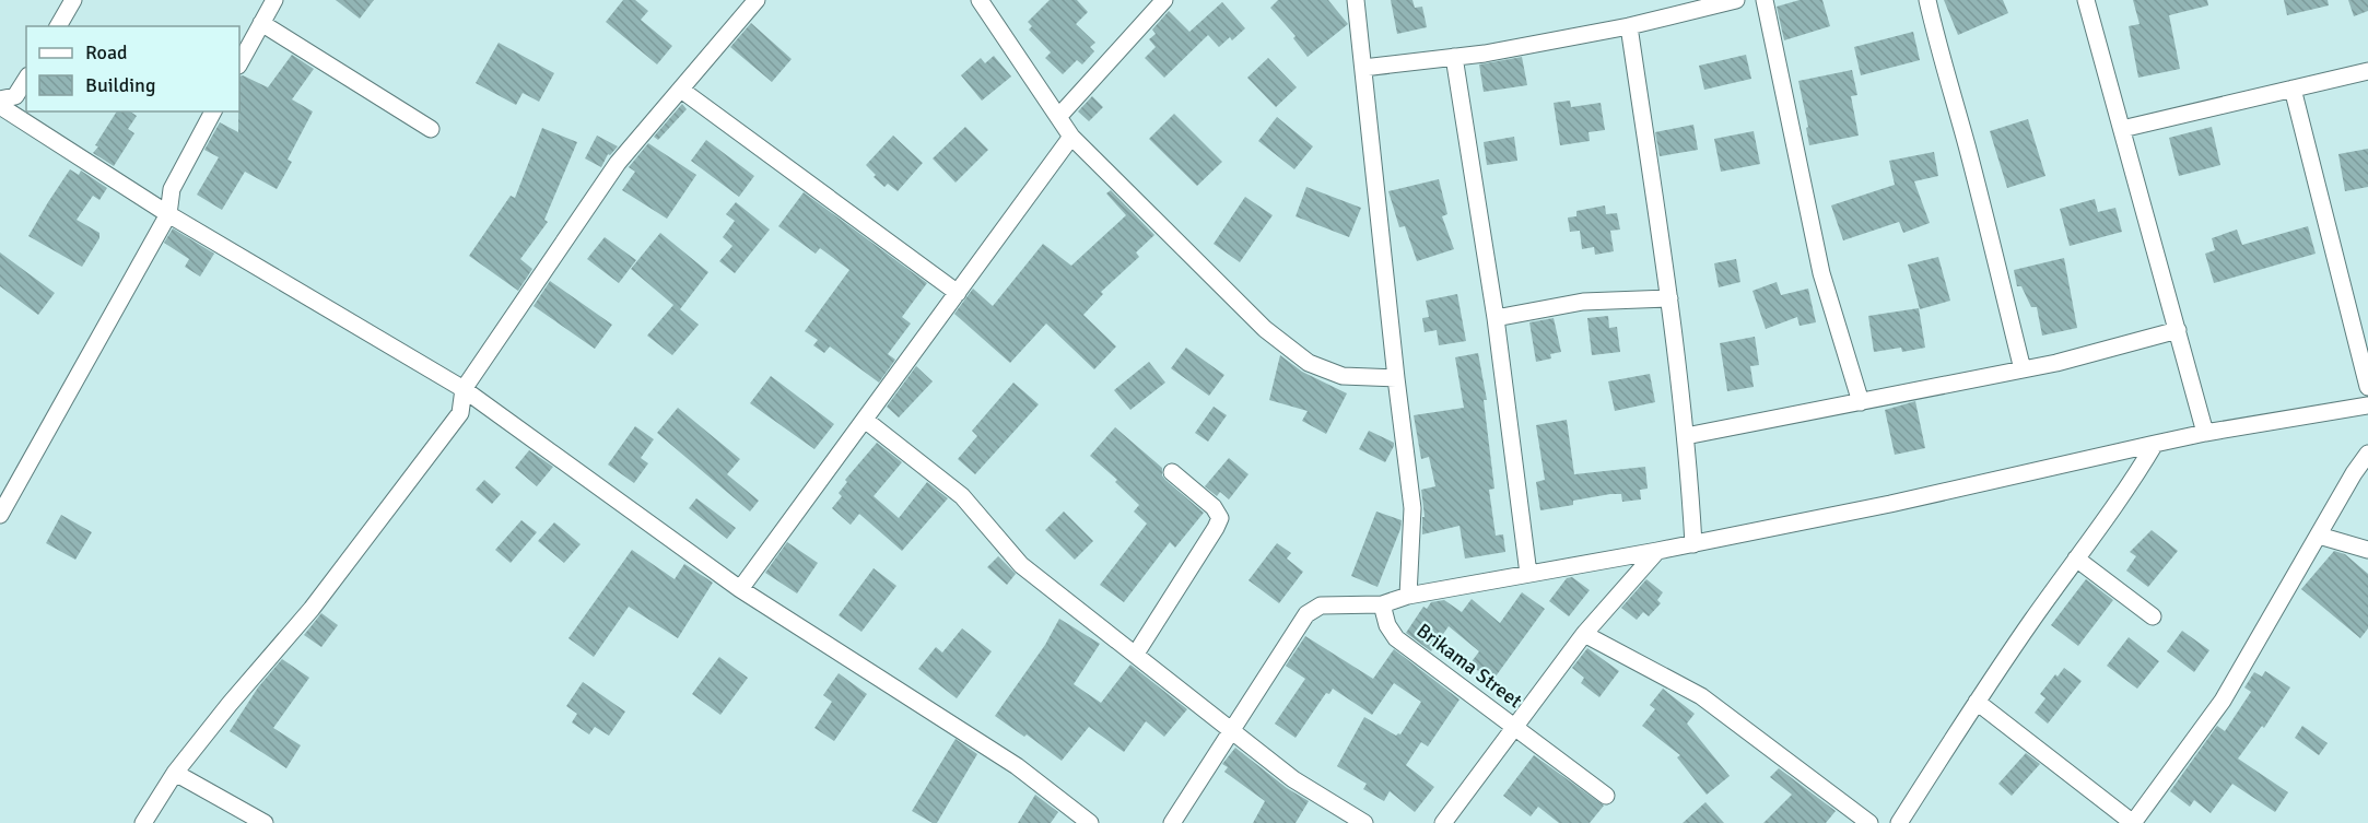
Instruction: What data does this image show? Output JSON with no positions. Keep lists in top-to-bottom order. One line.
{"streets":{"street":["Brikama Street"]},"legend":["Road","Building"]}
